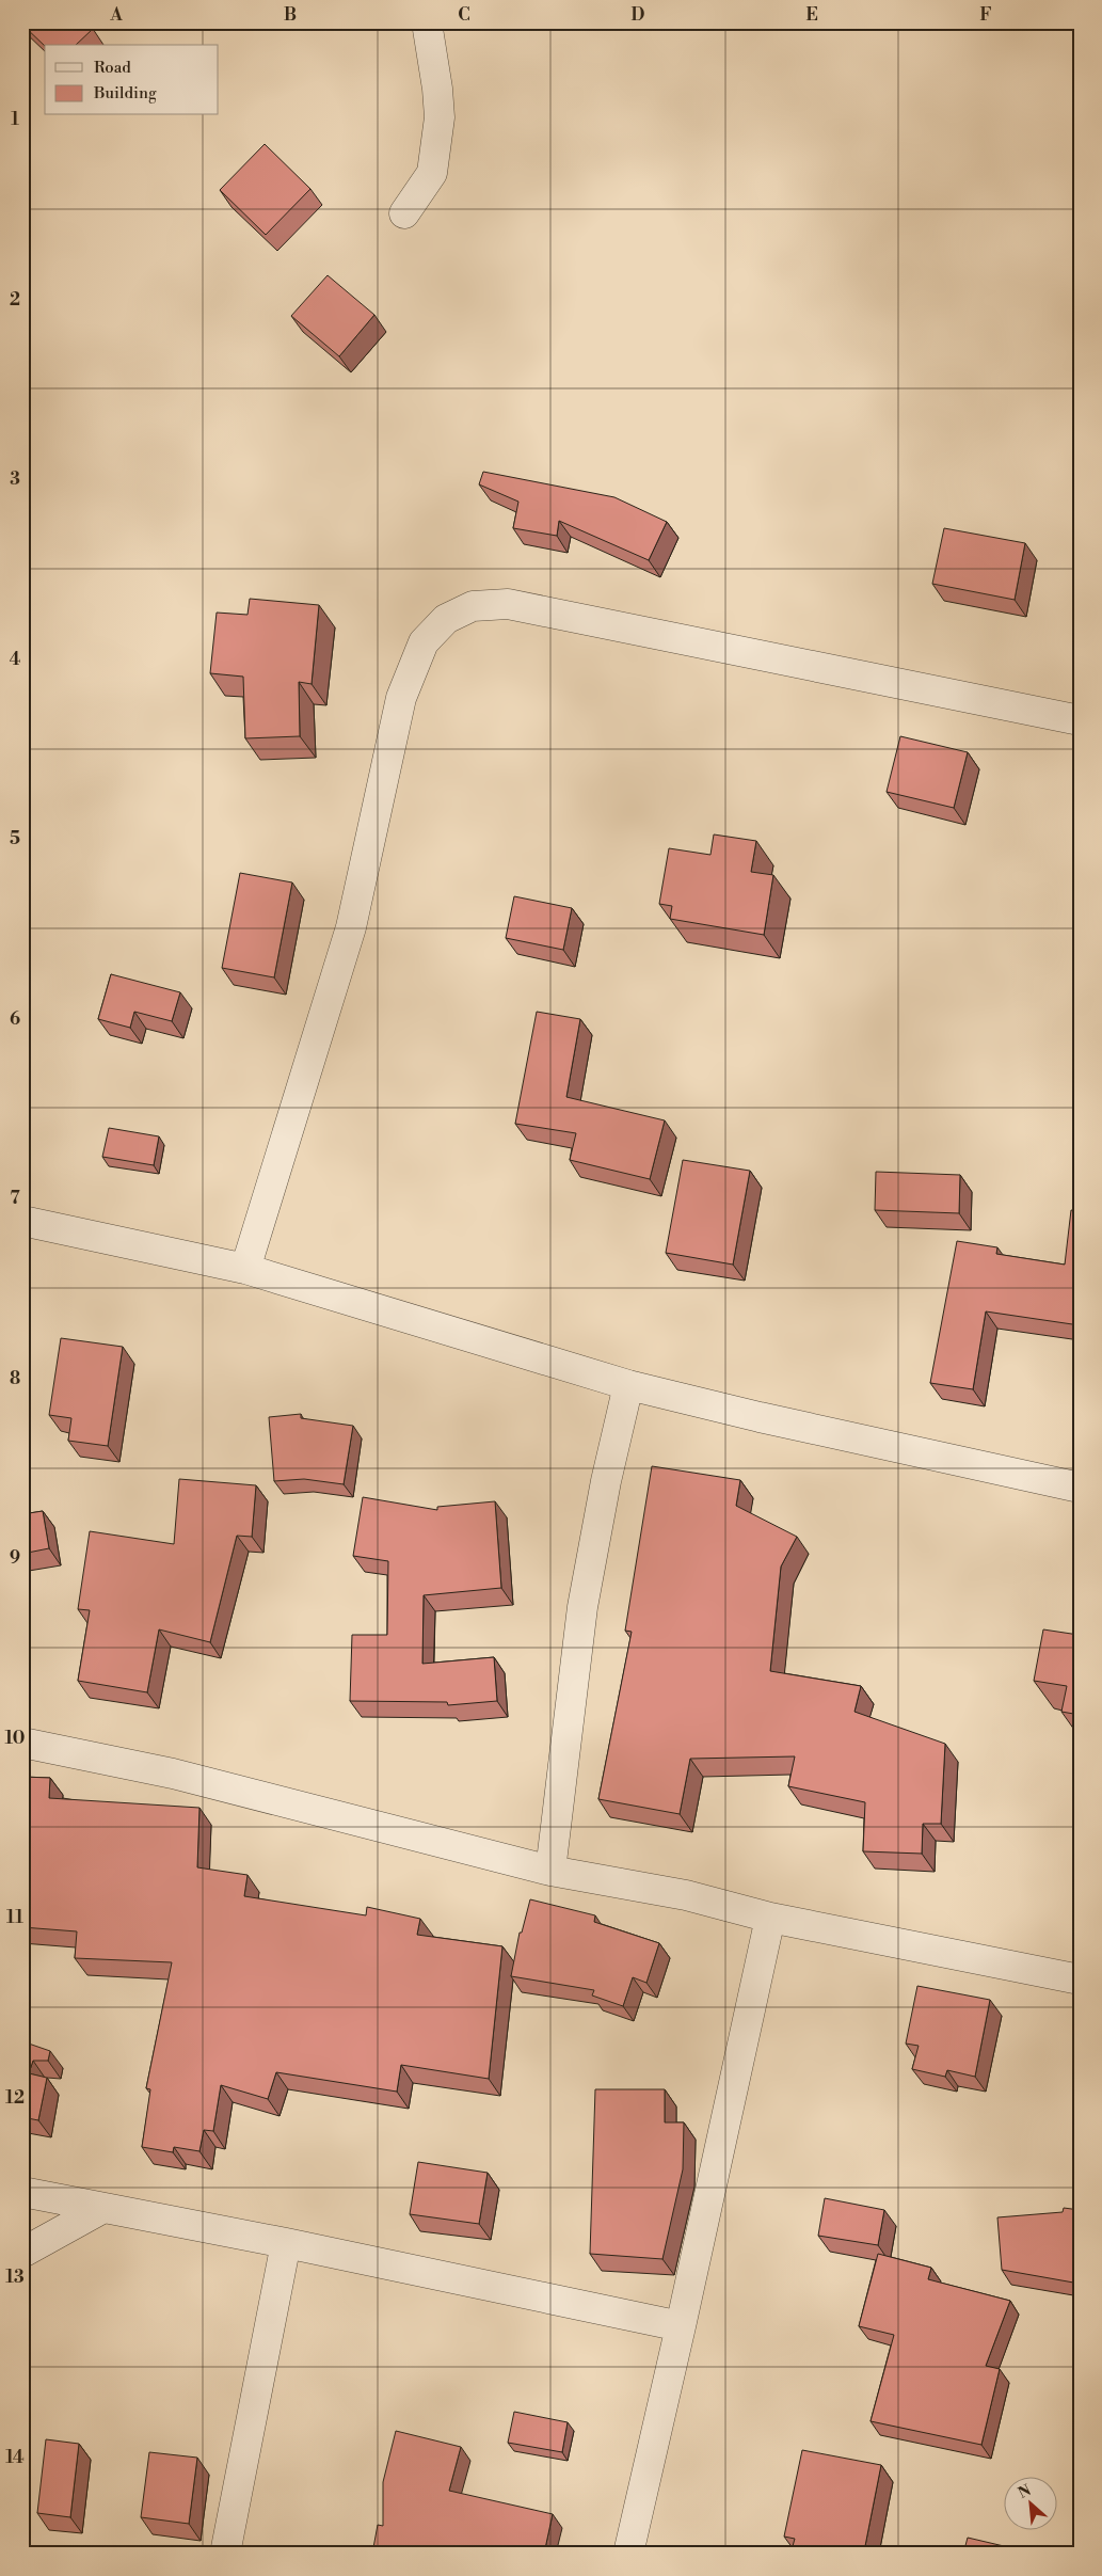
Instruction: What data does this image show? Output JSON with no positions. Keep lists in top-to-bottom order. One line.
{"legend":["Road","Building"],"north":"top left","grid":{"columns":["A","B","C","D","E","F"],"rows":["1","2","3","4","5","6","7","8","9","10","11","12","13","14"]}}
